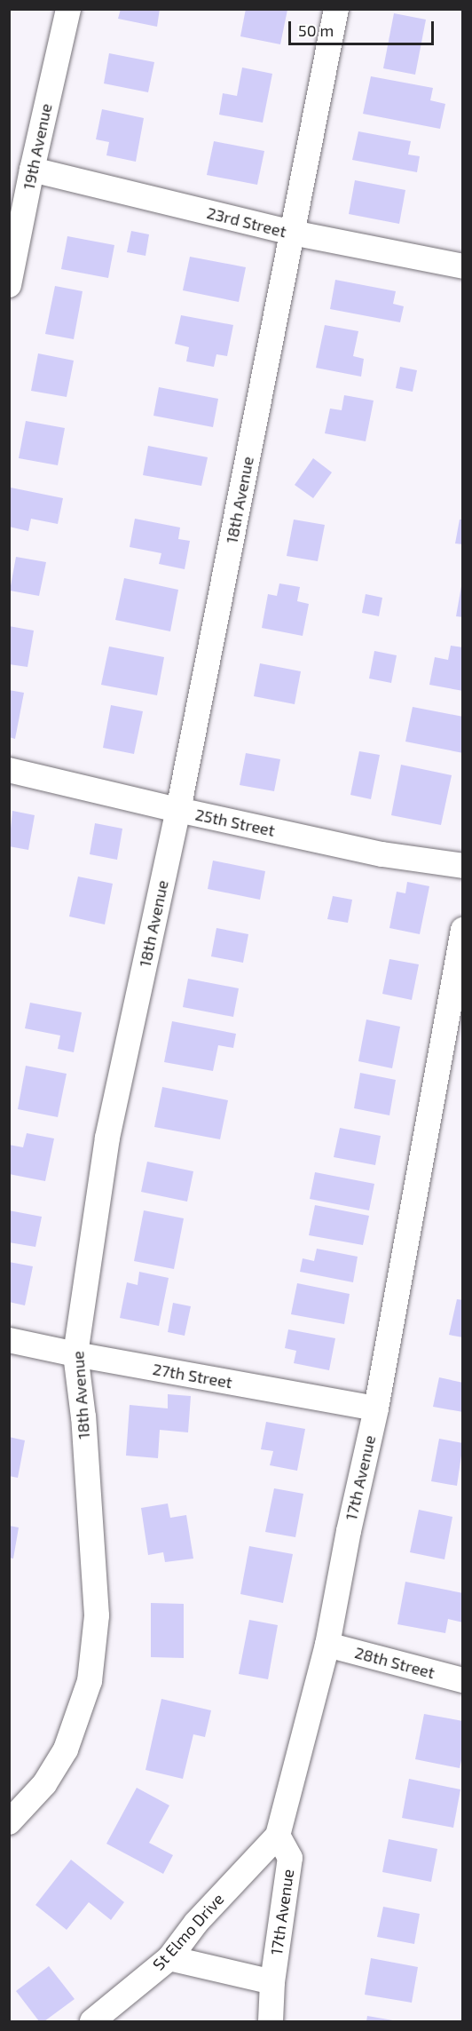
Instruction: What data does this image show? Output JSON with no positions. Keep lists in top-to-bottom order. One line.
{"streets":{"street":["19th Avenue","23rd Street","18th Avenue","25th Street","27th Street","17th Avenue","28th Street","St Elmo Drive"]},"crossings":[["19th Avenue","23rd Street"],["23rd Street","18th Avenue"],["18th Avenue","25th Street"],["18th Avenue","27th Street"],["27th Street","17th Avenue"],["17th Avenue","28th Street"],["17th Avenue","St Elmo Drive"]],"scale_bar":"50 m"}
